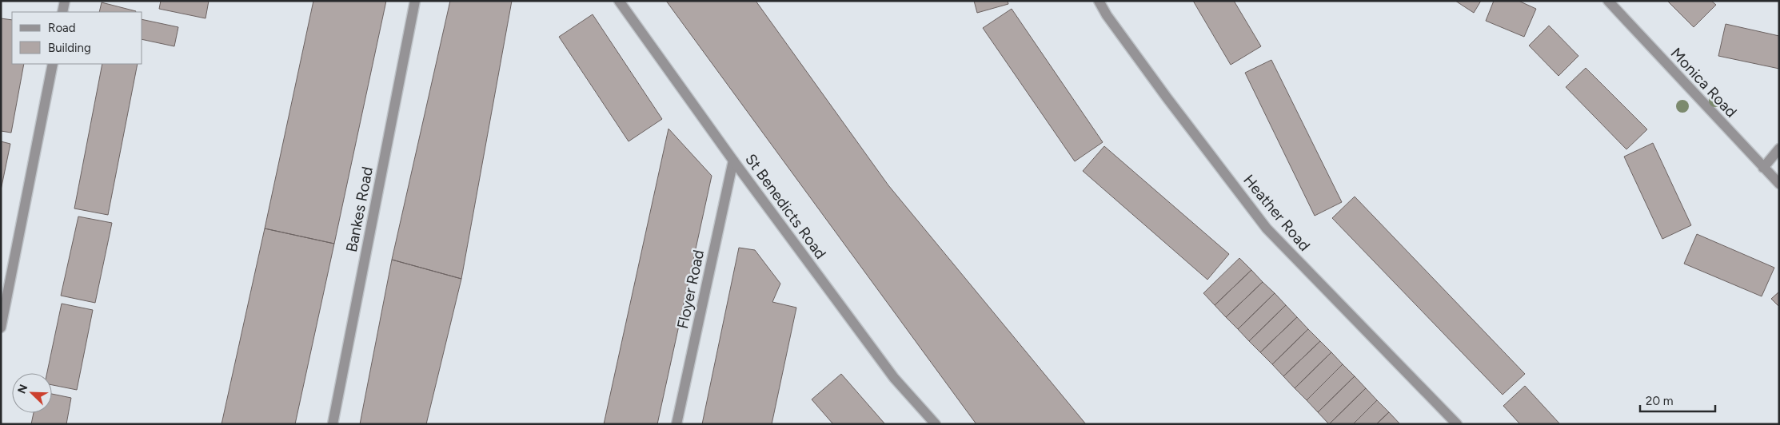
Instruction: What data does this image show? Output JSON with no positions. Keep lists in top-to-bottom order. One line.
{"streets":{"street":["Monica Road","St Benedicts Road","Bankes Road","Heather Road","Floyer Road"]},"crossings":[["St Benedicts Road","Floyer Road"]],"legend":["Road","Building"],"scale_bar":"20 m","north":"top left"}
